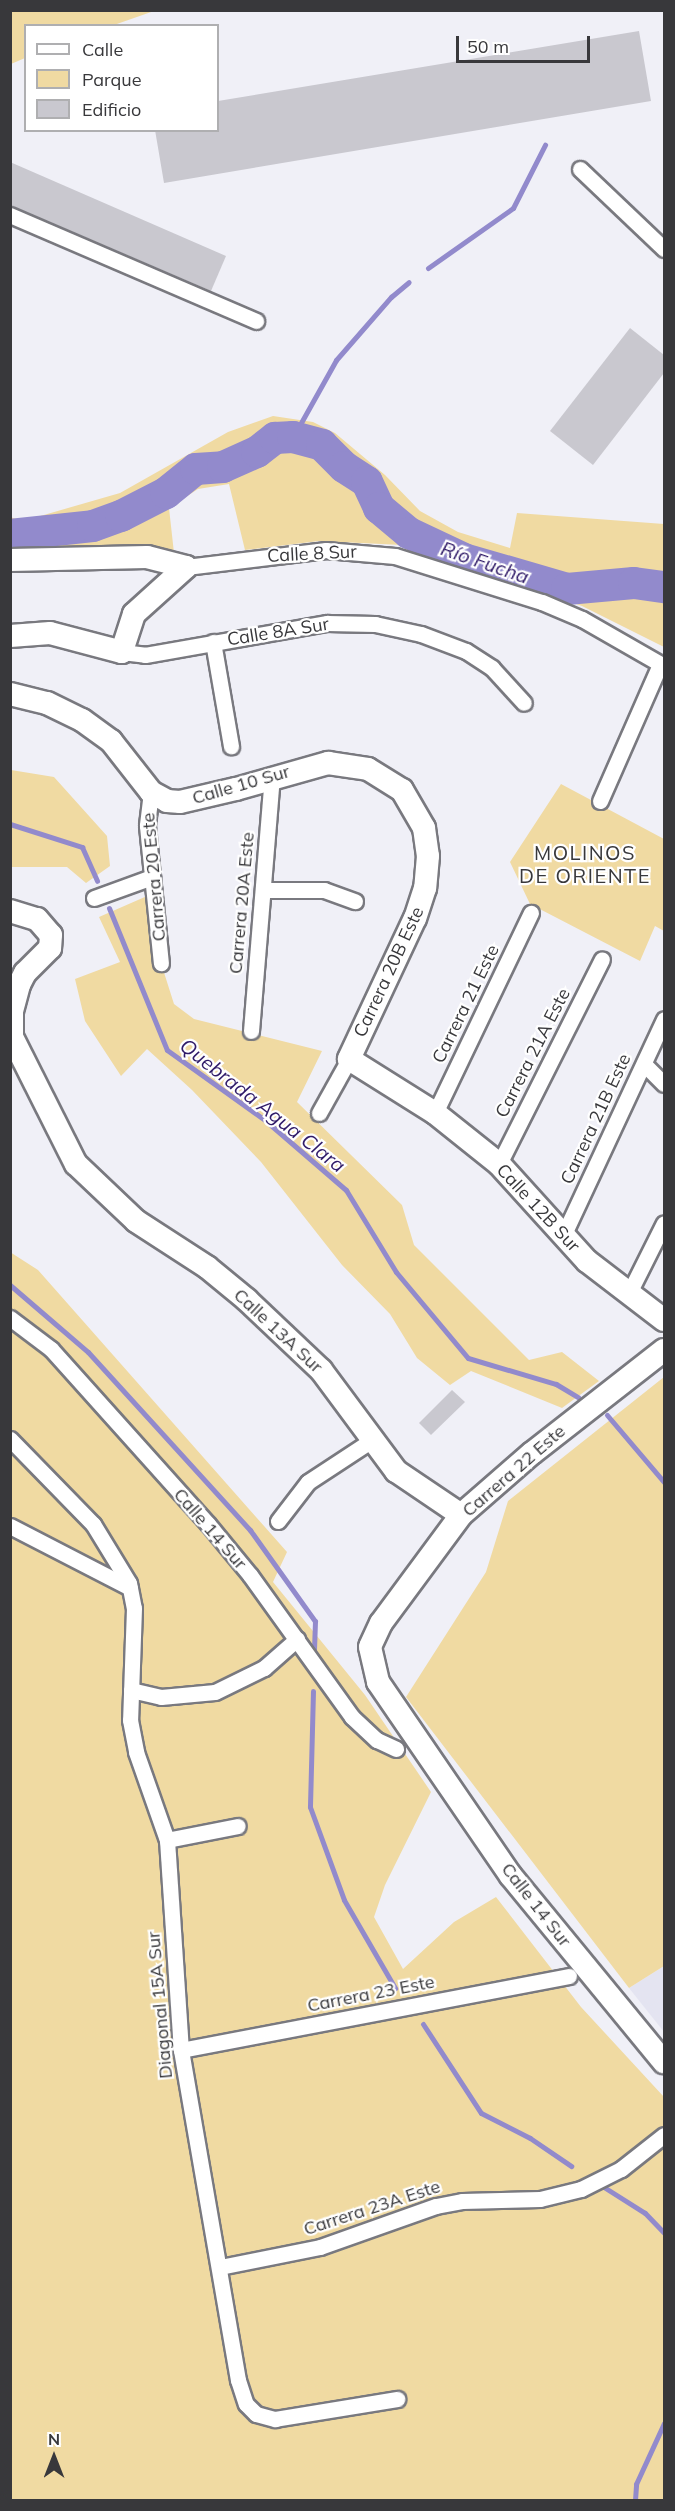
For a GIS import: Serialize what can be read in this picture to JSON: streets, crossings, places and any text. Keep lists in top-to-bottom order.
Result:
{
  "streets": {
    "street": [
      "Calle 8 Sur",
      "Calle 8A Sur",
      "Calle 10 Sur",
      "Carrera 20 Este",
      "Carrera 20A Este",
      "Carrera 20B Este",
      "Carrera 21 Este",
      "Carrera 21A Este",
      "Carrera 21B Este",
      "Calle 12B Sur",
      "Calle 13A Sur",
      "Carrera 22 Este",
      "Calle 14 Sur",
      "Carrera 23 Este",
      "Diagonal 15A Sur",
      "Carrera 23A Este"
    ]
  },
  "crossings": [
    ["Calle 10 Sur", "Carrera 20 Este"],
    ["Calle 10 Sur", "Carrera 20A Este"],
    ["Calle 10 Sur", "Carrera 20B Este"],
    ["Carrera 20B Este", "Calle 12B Sur"],
    ["Carrera 21 Este", "Calle 12B Sur"],
    ["Carrera 21A Este", "Calle 12B Sur"],
    ["Carrera 21B Este", "Calle 12B Sur"],
    ["Calle 13A Sur", "Carrera 22 Este"],
    ["Carrera 22 Este", "Calle 14 Sur"],
    ["Carrera 23 Este", "Diagonal 15A Sur"],
    ["Diagonal 15A Sur", "Carrera 23A Este"]
  ],
  "districts": ["MOLINOS DE ORIENTE"],
  "water": ["Río Fucha", "Quebrada Agua Clara"],
  "legend": ["Calle", "Parque", "Edificio"],
  "scale_bar": "50 m",
  "north": "top"
}
